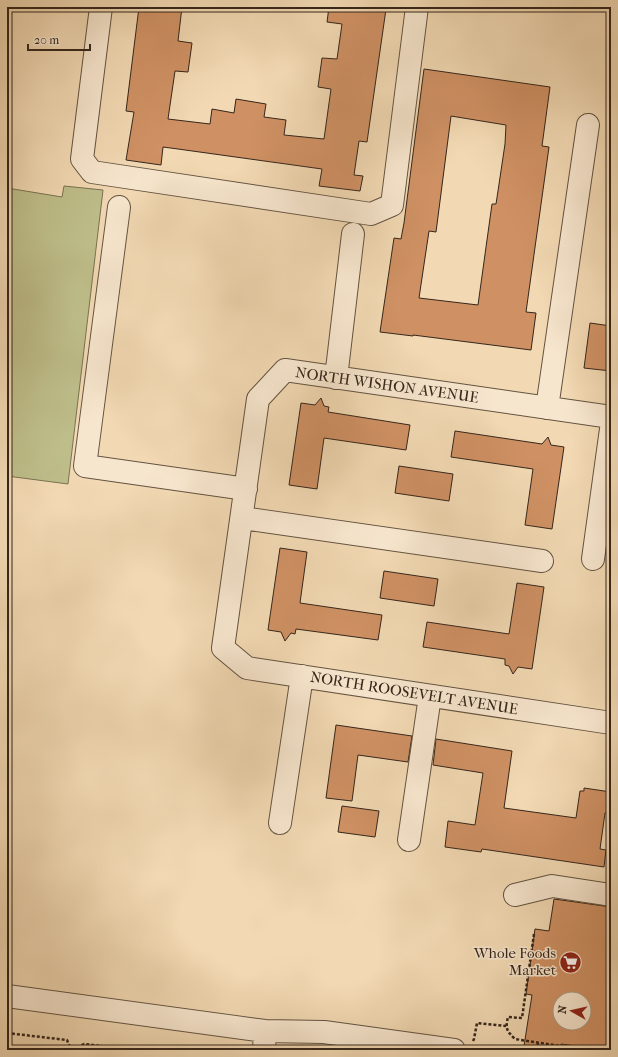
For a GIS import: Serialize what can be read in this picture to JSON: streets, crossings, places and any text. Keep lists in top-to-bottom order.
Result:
{
  "streets": {
    "street": ["NORTH WISHON AVENUE", "NORTH ROOSEVELT AVENUE"]
  },
  "crossings": [
    ["NORTH WISHON AVENUE", "NORTH ROOSEVELT AVENUE"]
  ],
  "places": {
    "supermarket": ["Whole Foods Market"]
  },
  "scale_bar": "20 m",
  "north": "left"
}
